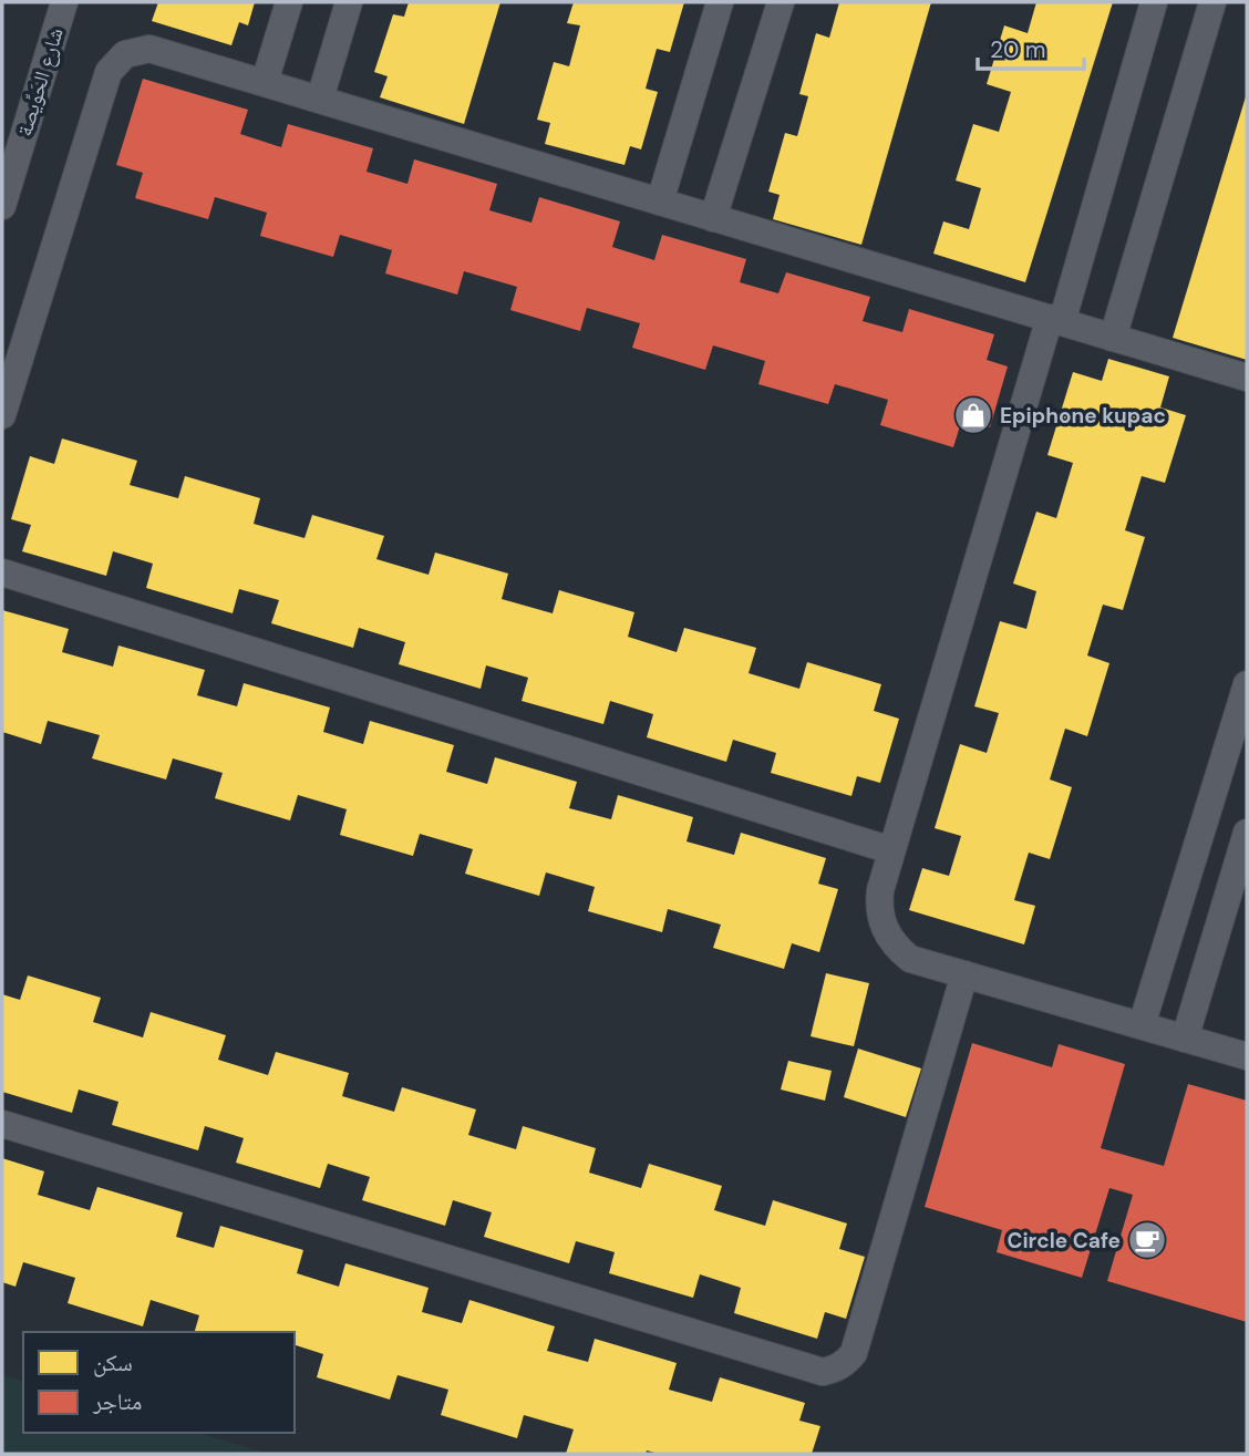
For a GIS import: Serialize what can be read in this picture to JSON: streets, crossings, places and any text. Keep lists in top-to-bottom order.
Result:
{
  "streets": {
    "street": ["شارع الحَوِّيصة"]
  },
  "places": {
    "shop": ["Epiphone kupac"],
    "cafe": ["Circle Cafe"]
  },
  "legend": ["سكن", "متاجر"],
  "scale_bar": "20 m"
}
